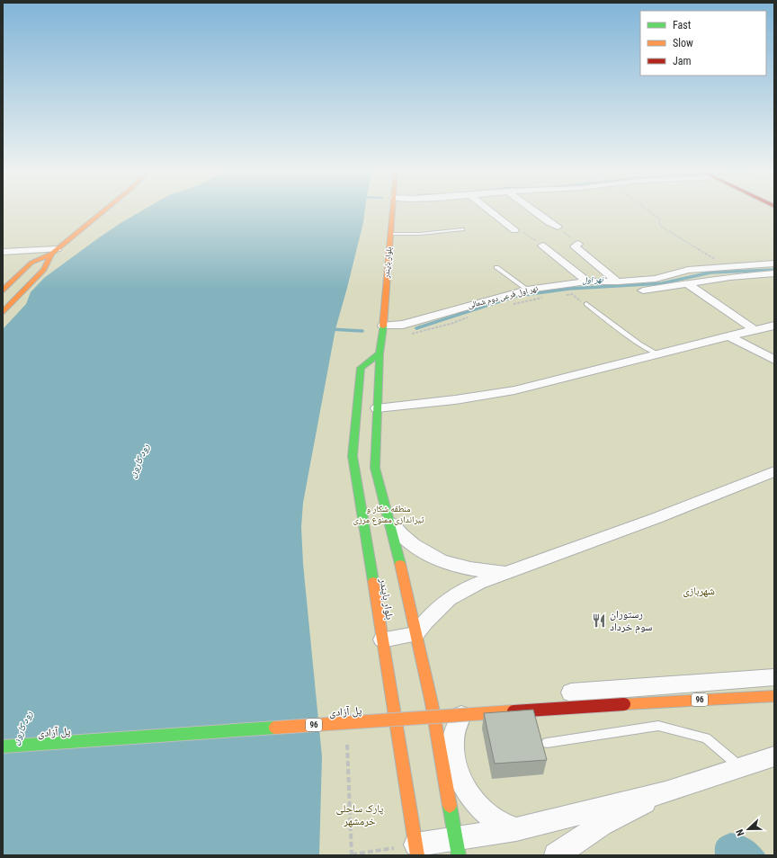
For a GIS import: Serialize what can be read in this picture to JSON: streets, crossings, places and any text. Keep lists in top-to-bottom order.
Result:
{
  "streets": {
    "street": [
      "بلوار بایندر",
      "نهر اول فرعی دوم شمالی",
      "96",
      "پل آزادی"
    ]
  },
  "crossings": [
    ["بلوار بایندر", "نهر اول فرعی دوم شمالی"]
  ],
  "water": ["نهر اول", "رود کارون"],
  "parks": ["منطقه شکار و تیراندازی ممنوع مرزی", "شهربازی", "پارک ساحلی خرمشهر"],
  "places": {
    "restaurant": ["رستوران سوم خرداد"]
  },
  "legend": ["Fast", "Slow", "Jam"],
  "north": "left"
}
